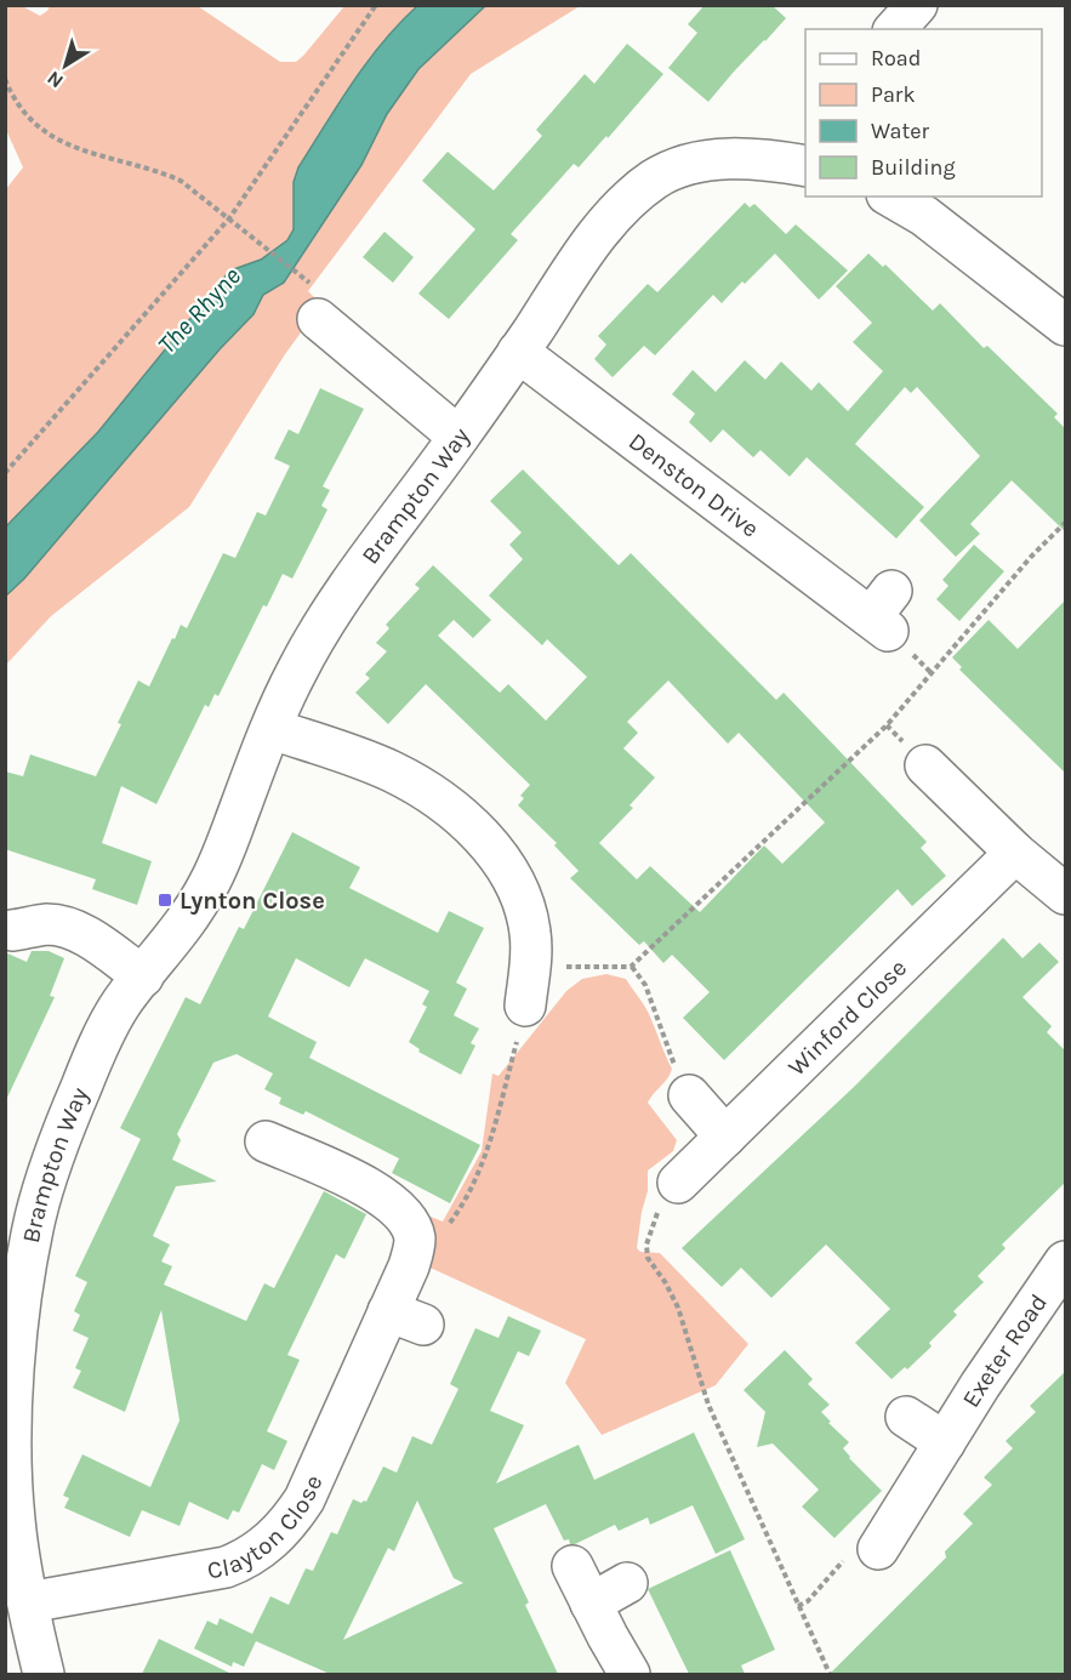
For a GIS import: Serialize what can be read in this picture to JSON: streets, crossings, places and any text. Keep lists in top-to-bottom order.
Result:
{
  "streets": {
    "street": [
      "Denston Drive",
      "Brampton Way",
      "Winford Close",
      "Exeter Road",
      "Clayton Close"
    ]
  },
  "crossings": [
    ["Denston Drive", "Brampton Way"],
    ["Brampton Way", "Clayton Close"]
  ],
  "water": ["The Rhyne"],
  "places": {
    "transit": ["Lynton Close"]
  },
  "legend": [
    "Road",
    "Park",
    "Water",
    "Building"
  ],
  "north": "bottom left"
}
